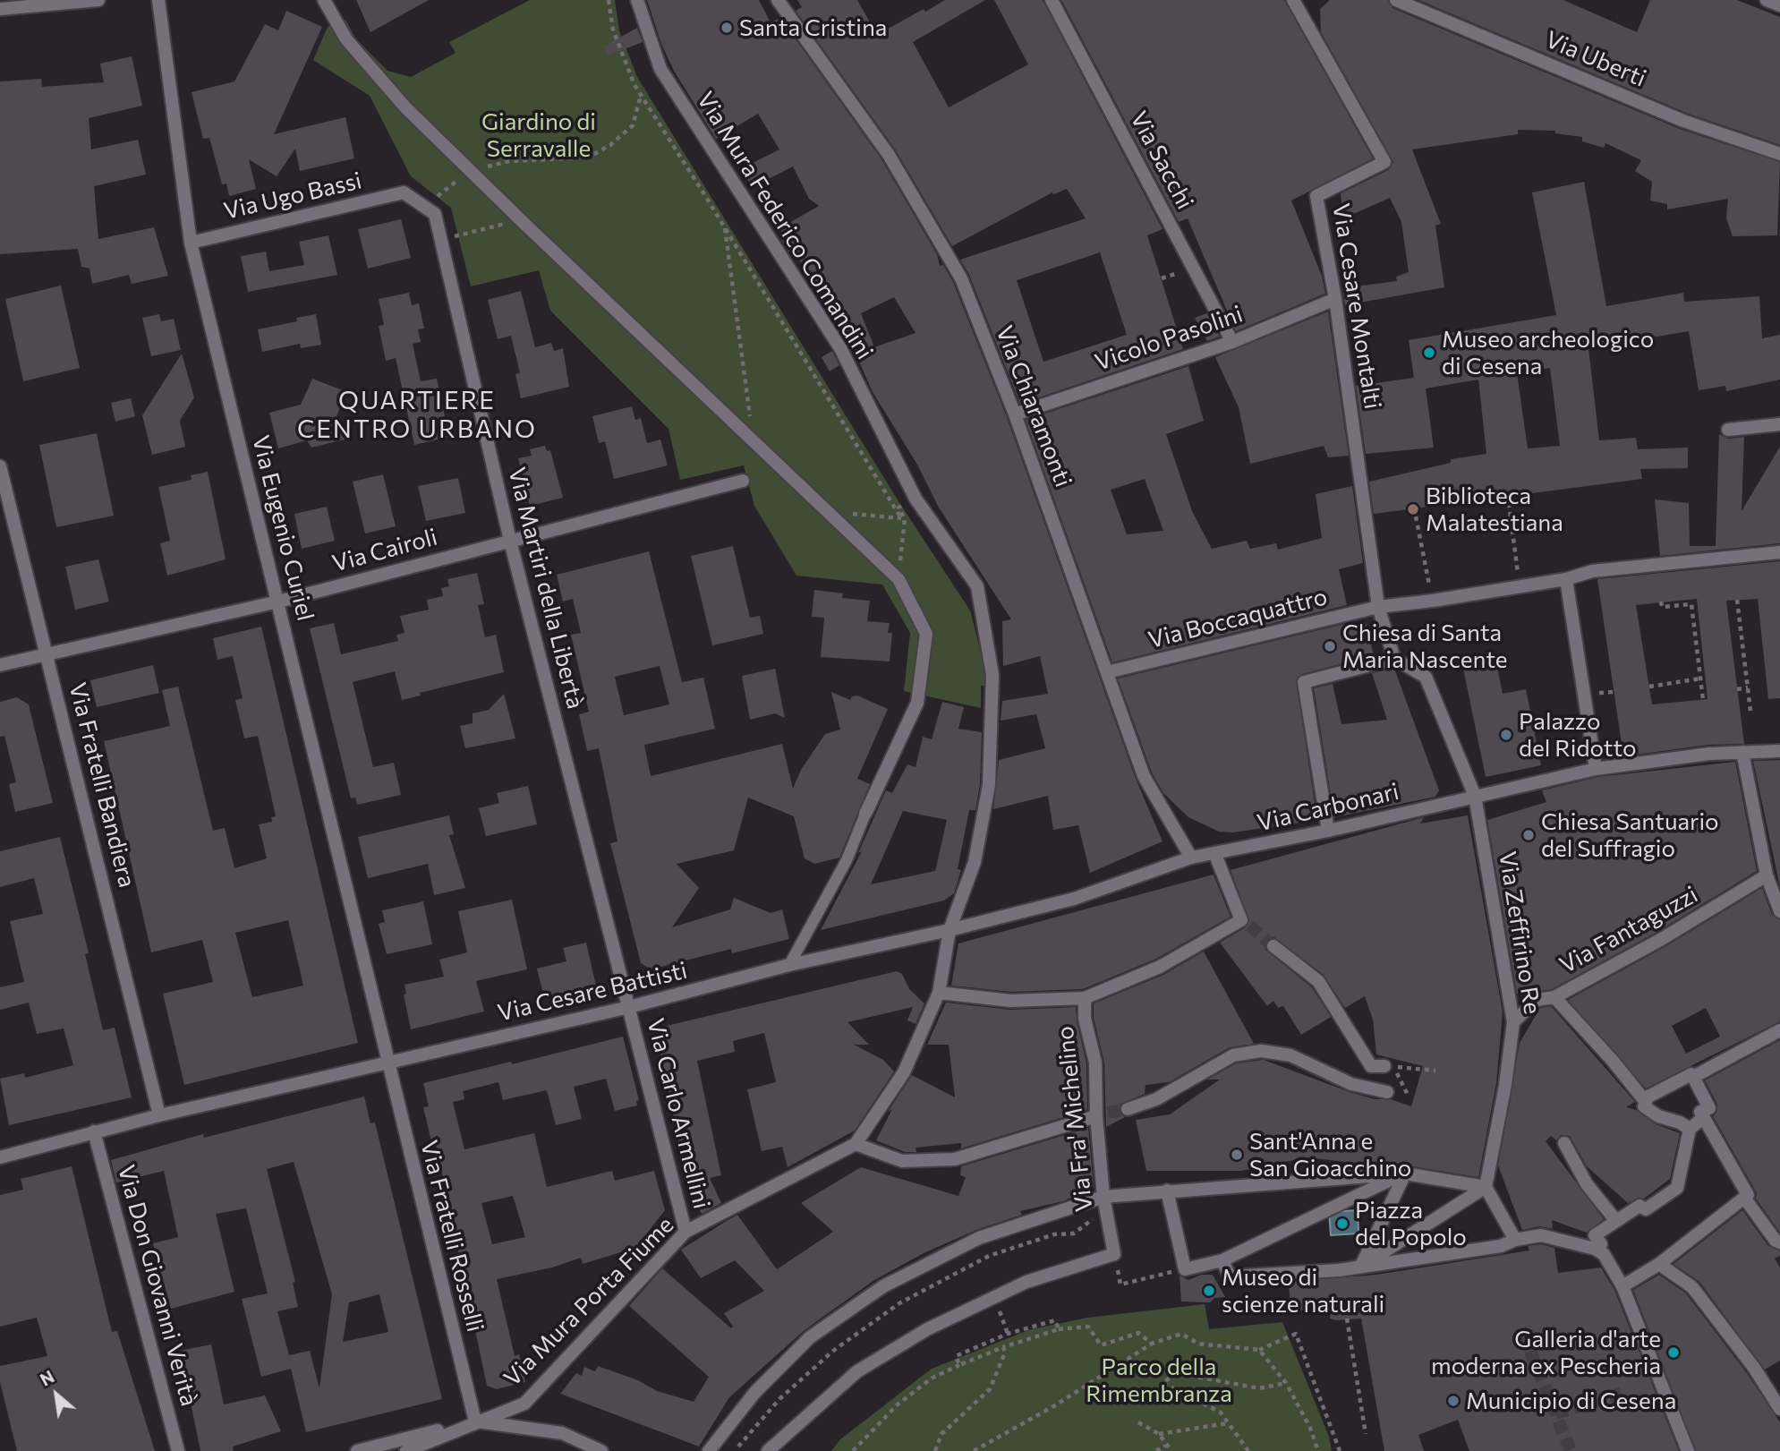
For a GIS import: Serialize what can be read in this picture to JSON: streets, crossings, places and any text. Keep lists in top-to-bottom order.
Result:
{
  "streets": {
    "street": [
      "Via Uberti",
      "Via Sacchi",
      "Via Ugo Bassi",
      "Via Mura Federico Comandini",
      "Via Cesare Montalti",
      "Vicolo Pasolini",
      "Via Chiaramonti",
      "Via Eugenio Curiel",
      "Via Cairoli",
      "Via Martiri della Libertà",
      "Via Boccaquattro",
      "Via Fratelli Bandiera",
      "Via Carbonari",
      "Via Fantaguzzi",
      "Via Zeffirino Re",
      "Via Cesare Battisti",
      "Via Carlo Armellini",
      "Via Fra' Michelino",
      "Via Fratelli Rosselli",
      "Via Don Giovanni Verità",
      "Via Mura Porta Fiume"
    ]
  },
  "crossings": [
    ["Via Sacchi", "Vicolo Pasolini"],
    ["Via Ugo Bassi", "Via Eugenio Curiel"],
    ["Via Ugo Bassi", "Via Martiri della Libertà"],
    ["Via Mura Federico Comandini", "Via Cesare Battisti"],
    ["Via Mura Federico Comandini", "Via Mura Porta Fiume"],
    ["Via Cesare Montalti", "Vicolo Pasolini"],
    ["Via Cesare Montalti", "Via Boccaquattro"],
    ["Via Cesare Montalti", "Via Zeffirino Re"],
    ["Vicolo Pasolini", "Via Chiaramonti"],
    ["Via Chiaramonti", "Via Boccaquattro"],
    ["Via Chiaramonti", "Via Carbonari"],
    ["Via Chiaramonti", "Via Cesare Battisti"],
    ["Via Eugenio Curiel", "Via Cairoli"],
    ["Via Eugenio Curiel", "Via Cesare Battisti"],
    ["Via Eugenio Curiel", "Via Fratelli Rosselli"],
    ["Via Cairoli", "Via Martiri della Libertà"],
    ["Via Cairoli", "Via Fratelli Bandiera"],
    ["Via Martiri della Libertà", "Via Cesare Battisti"],
    ["Via Martiri della Libertà", "Via Carlo Armellini"],
    ["Via Fratelli Bandiera", "Via Cesare Battisti"],
    ["Via Carbonari", "Via Zeffirino Re"],
    ["Via Carbonari", "Via Cesare Battisti"],
    ["Via Carbonari", "Via Fra' Michelino"],
    ["Via Fantaguzzi", "Via Zeffirino Re"],
    ["Via Cesare Battisti", "Via Carlo Armellini"],
    ["Via Cesare Battisti", "Via Fratelli Rosselli"],
    ["Via Cesare Battisti", "Via Don Giovanni Verità"],
    ["Via Cesare Battisti", "Via Mura Porta Fiume"],
    ["Via Carlo Armellini", "Via Mura Porta Fiume"],
    ["Via Fratelli Rosselli", "Via Mura Porta Fiume"]
  ],
  "districts": ["QUARTIERE CENTRO URBANO"],
  "parks": ["Giardino di Serravalle", "Parco della Rimembranza"],
  "places": [
    "Santa Cristina",
    "Museo archeologico di Cesena",
    "Biblioteca Malatestiana",
    "Chiesa di Santa Maria Nascente",
    "Palazzo del Ridotto",
    "Chiesa Santuario del Suffragio",
    "Sant'Anna e San Gioacchino",
    "Piazza del Popolo",
    "Museo di scienze naturali",
    "Galleria d'arte moderna ex Pescheria",
    "Municipio di Cesena"
  ],
  "north": "top left"
}
